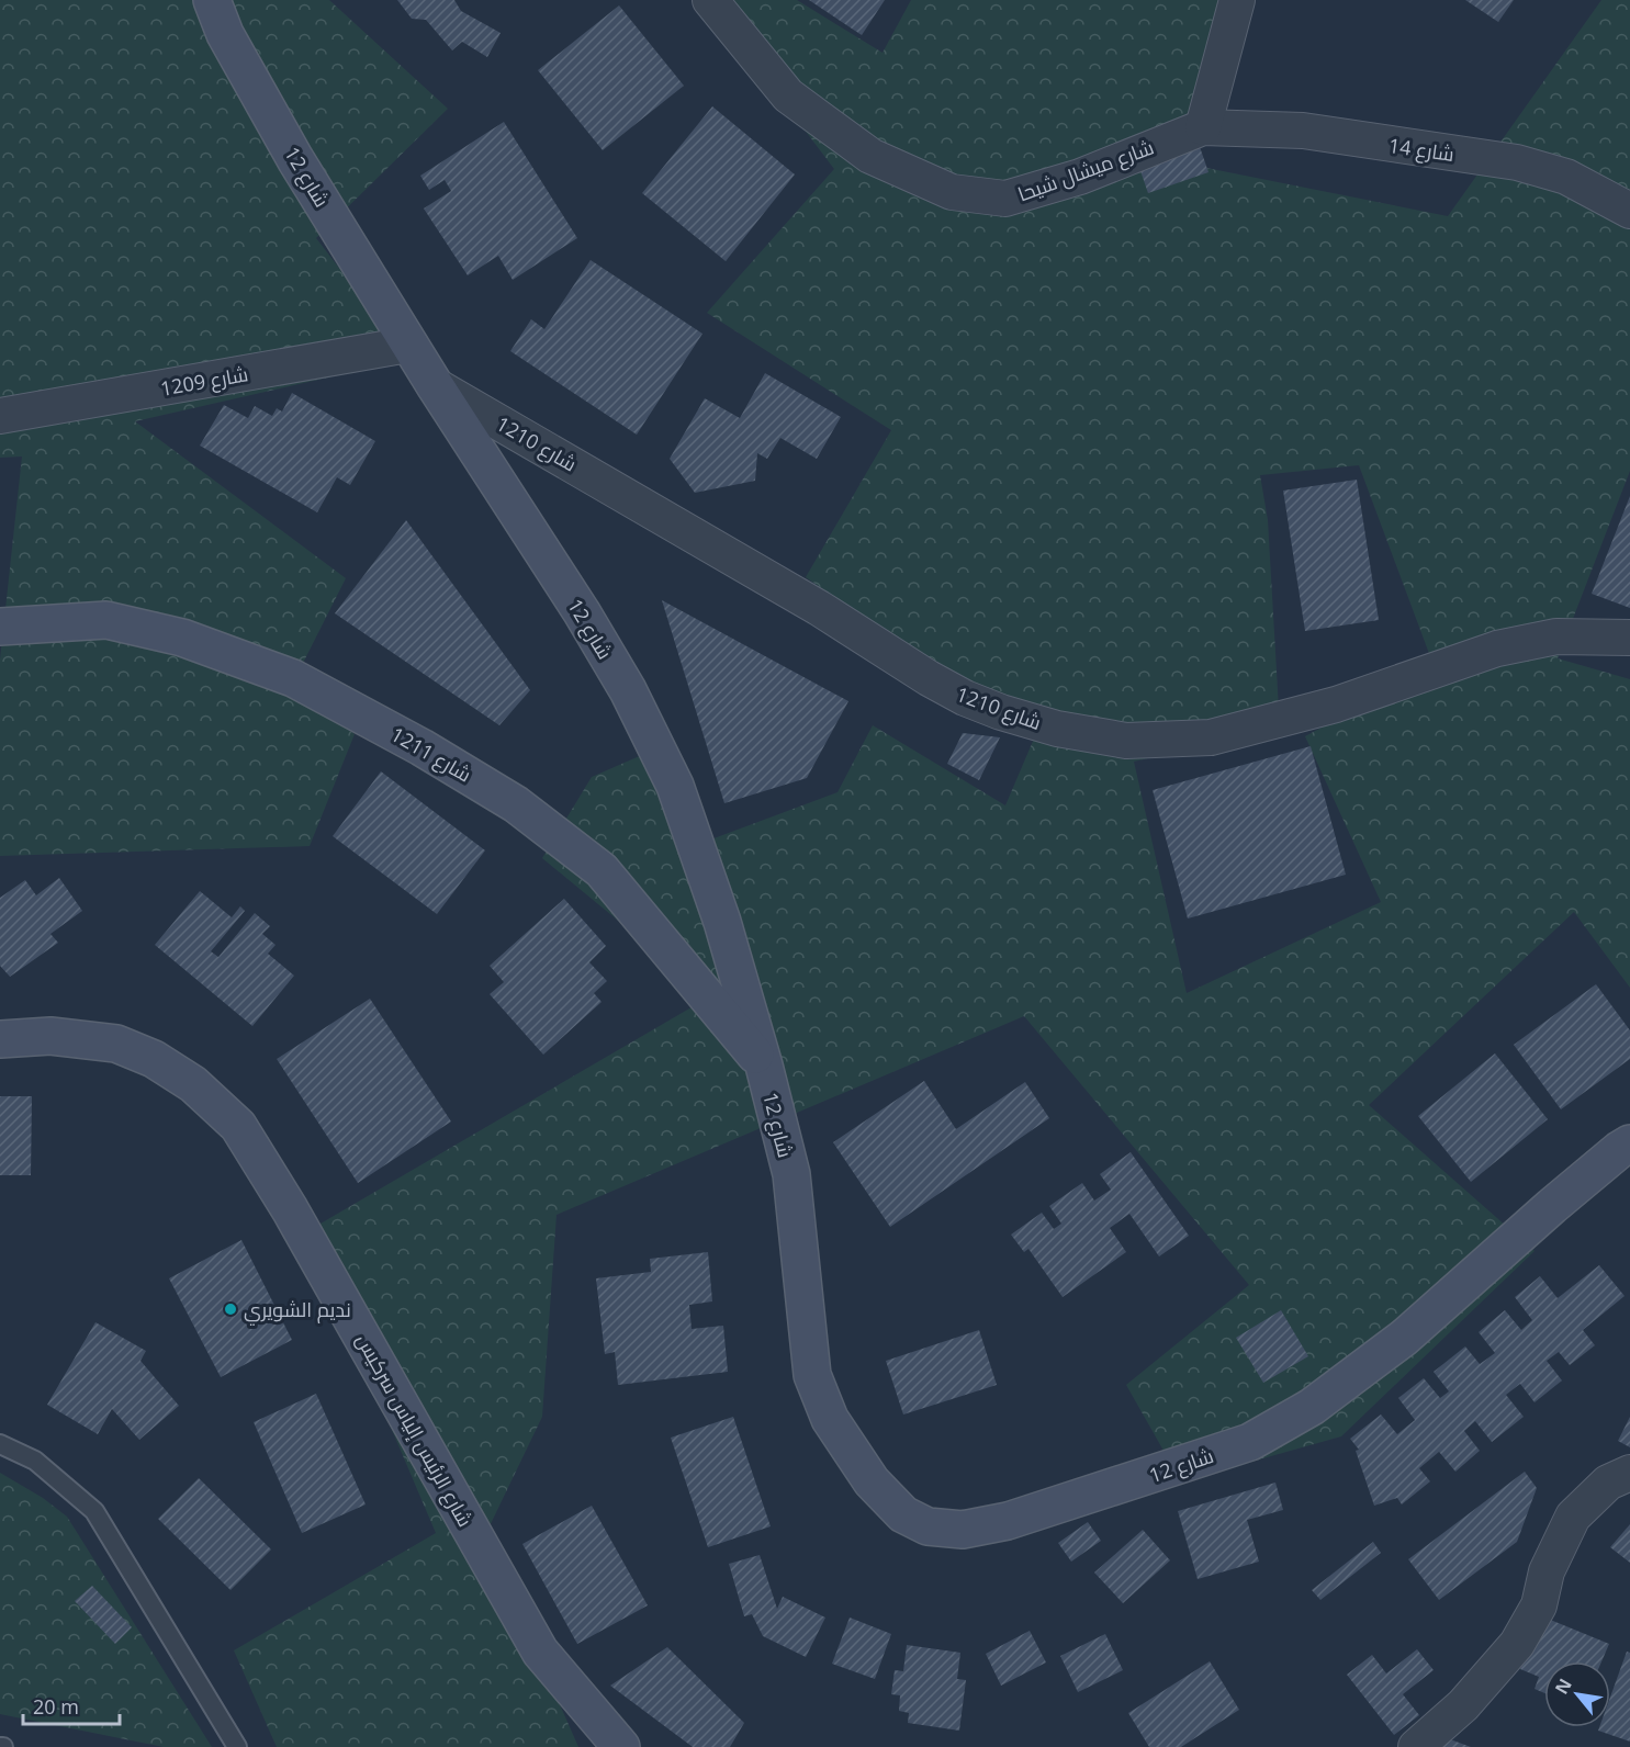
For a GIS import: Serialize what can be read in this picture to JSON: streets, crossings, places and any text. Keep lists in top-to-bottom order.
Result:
{
  "streets": {
    "main road": ["شارع 12", "شارع 1211", "شارع الرئيس إلياس سركيس"],
    "street": [
      "شارع 14",
      "شارع ميشال شيحا",
      "شارع 1209",
      "شارع 1210"
    ]
  },
  "crossings": [
    ["شارع 14", "شارع ميشال شيحا"],
    ["شارع 12", "شارع 1209"],
    ["شارع 12", "شارع 1210"],
    ["شارع 12", "شارع 1211"]
  ],
  "places": ["نديم الشويري"],
  "scale_bar": "20 m",
  "north": "top left"
}
